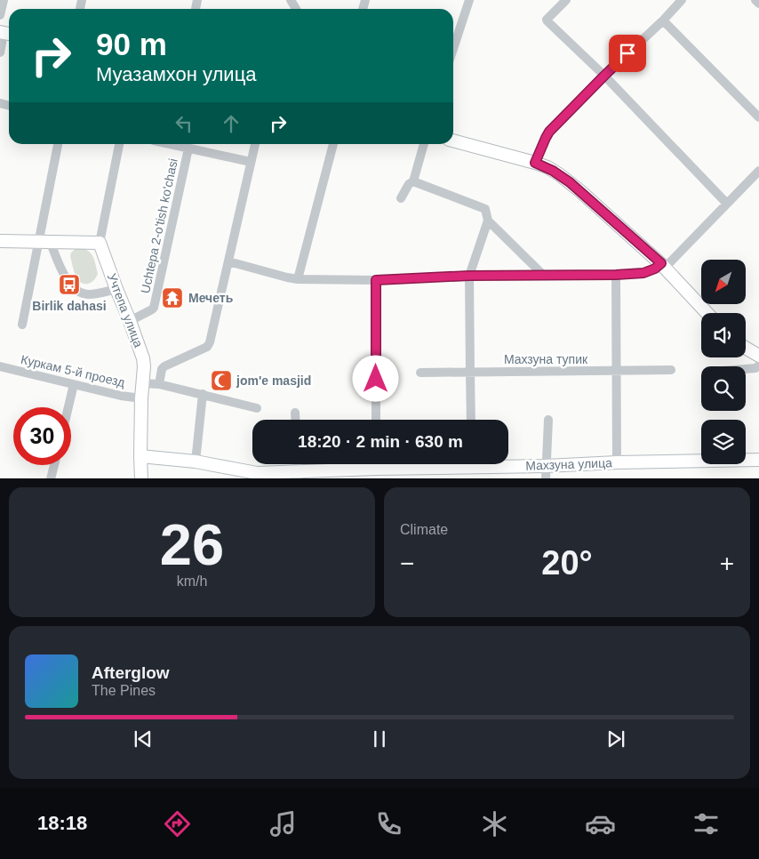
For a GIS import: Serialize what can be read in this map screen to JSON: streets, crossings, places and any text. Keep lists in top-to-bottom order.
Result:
{
  "streets": {
    "street": [
      "Uchtepa 2-o'tish ko'chasi",
      "Учтепа улица",
      "Махзуна тупик",
      "Куркам 5-й проезд",
      "Махзуна улица"
    ]
  },
  "crossings": [
    ["Uchtepa 2-o'tish ko'chasi", "Учтепа улица"],
    ["Учтепа улица", "Куркам 5-й проезд"],
    ["Учтепа улица", "Махзуна улица"]
  ],
  "places": {
    "bus stop": ["Birlik dahasi"],
    "temple": ["Мечеть"],
    "mosque": ["jom'e masjid"]
  },
  "north": "bottom left",
  "page": {
    "turn": ["90 m", "Муазамхон улица"],
    "limit": "30",
    "trip": "18:20 · 2 min · 630 m",
    "tile": [
      ["26", "km/h"],
      "Climate"
    ],
    "heat": ["−", "20°", "+"],
    "song": ["Afterglow", "The Pines"],
    "tabs": "18:18"
  }
}
